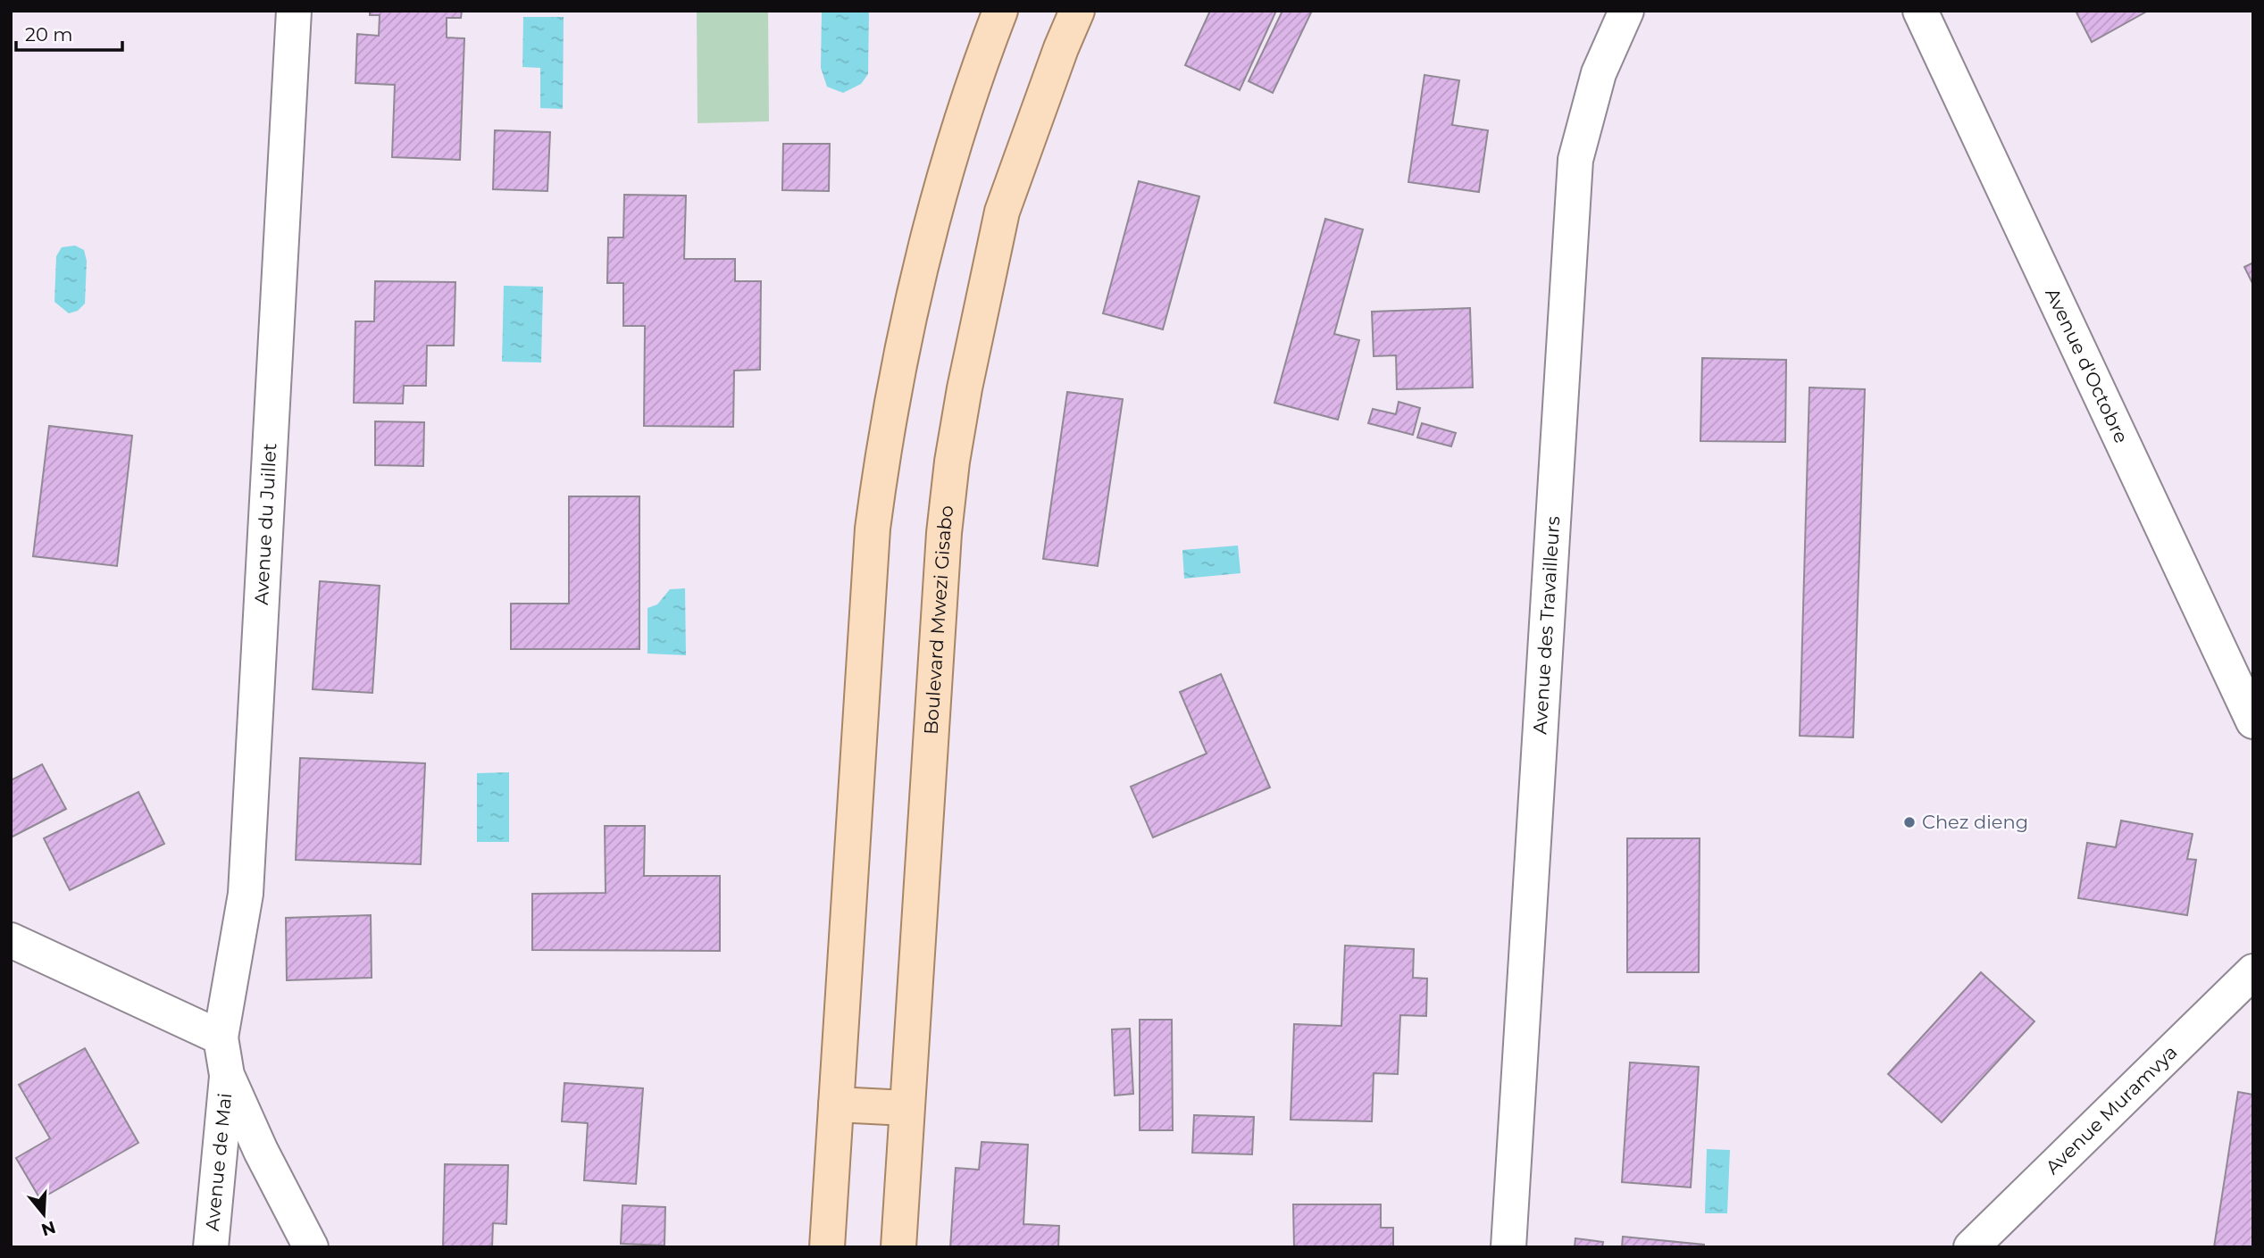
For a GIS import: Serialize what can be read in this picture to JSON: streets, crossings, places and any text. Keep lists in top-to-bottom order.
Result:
{
  "streets": {
    "main road": ["Boulevard Mwezi Gisabo"],
    "street": [
      "Avenue d'Octobre",
      "Avenue du Juillet",
      "Avenue des Travailleurs",
      "Avenue Muramvya",
      "Avenue de Mai"
    ]
  },
  "crossings": [
    ["Avenue du Juillet", "Avenue de Mai"]
  ],
  "places": ["Chez dieng"],
  "scale_bar": "20 m",
  "north": "bottom"
}
